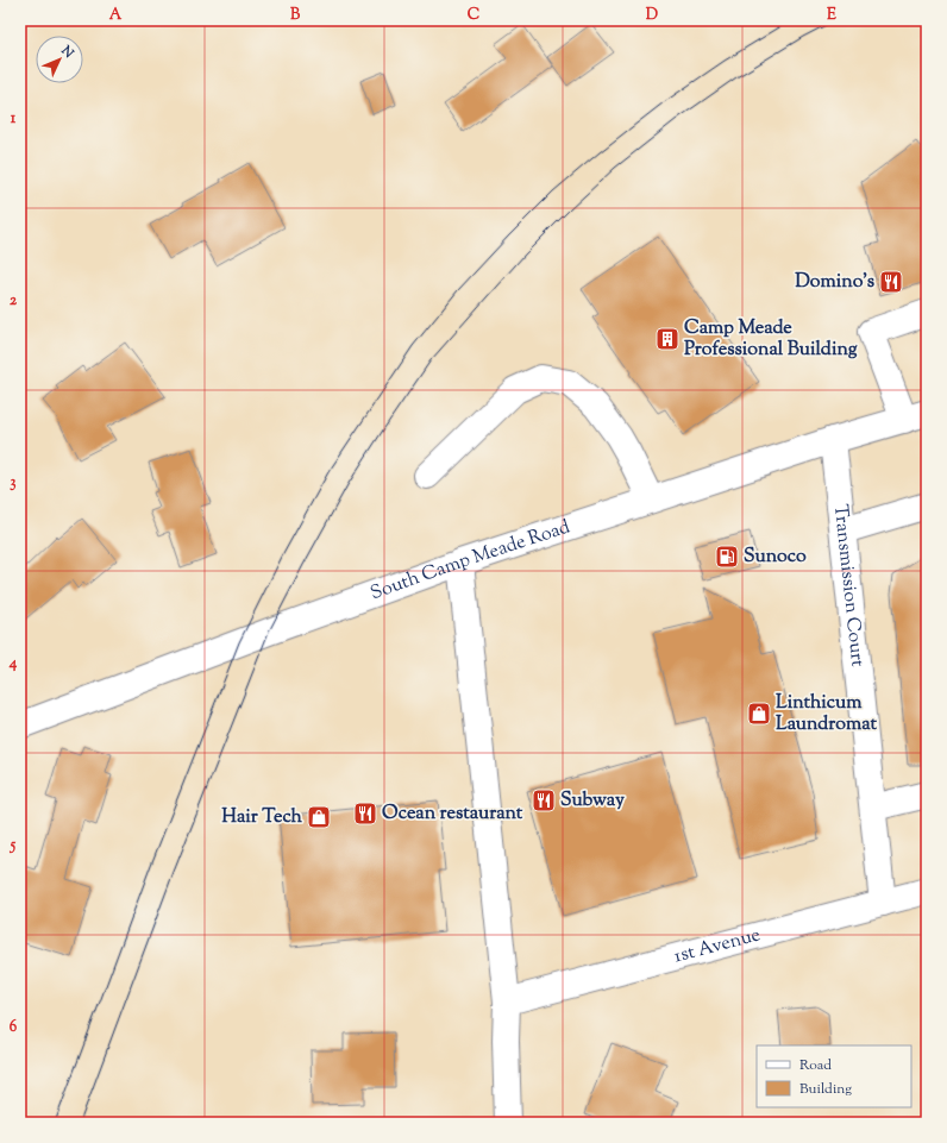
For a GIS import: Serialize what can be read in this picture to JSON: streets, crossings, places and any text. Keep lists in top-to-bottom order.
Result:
{
  "streets": {
    "main road": ["South Camp Meade Road", "Transmission Court", "1st Avenue"]
  },
  "crossings": [
    ["South Camp Meade Road", "Transmission Court"],
    ["Transmission Court", "1st Avenue"]
  ],
  "places": {
    "restaurant": ["Domino's", "Subway", "Ocean restaurant"],
    "building": ["Camp Meade Professional Building"],
    "fuel station": ["Sunoco"],
    "shop": ["Linthicum Laundromat", "Hair Tech"]
  },
  "legend": ["Road", "Building"],
  "north": "top right",
  "grid": {
    "columns": [
      "A",
      "B",
      "C",
      "D",
      "E"
    ],
    "rows": [
      "1",
      "2",
      "3",
      "4",
      "5",
      "6"
    ]
  }
}
